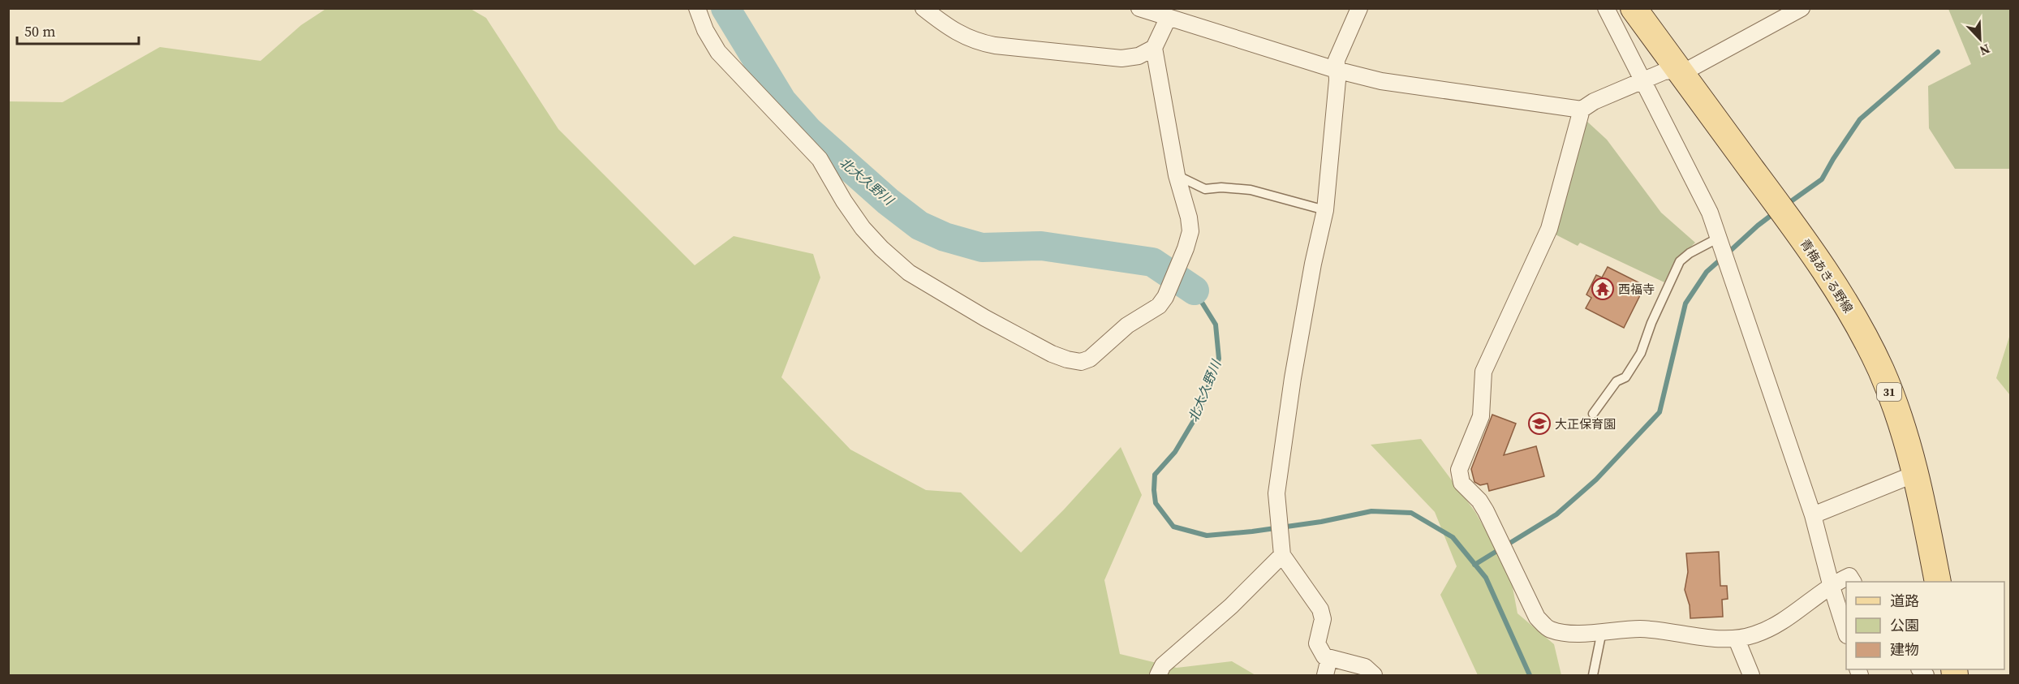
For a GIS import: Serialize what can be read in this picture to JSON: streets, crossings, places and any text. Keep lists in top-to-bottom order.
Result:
{
  "streets": {
    "main road": ["青梅あきる野線", "31"]
  },
  "water": ["北大久野川"],
  "places": {
    "temple": ["西福寺"],
    "school or university": ["大正保育園"]
  },
  "legend": ["道路", "公園", "建物"],
  "scale_bar": "50 m",
  "north": "bottom right"
}
